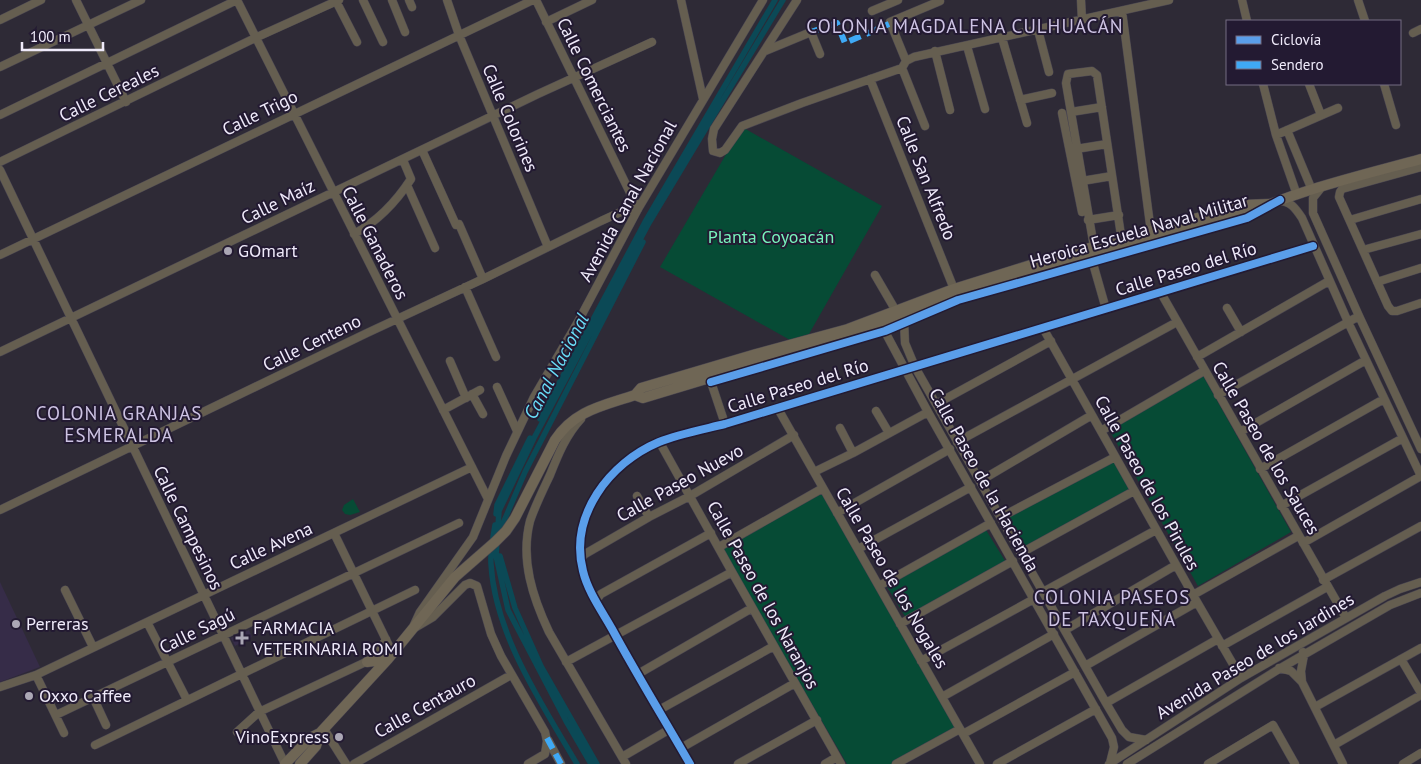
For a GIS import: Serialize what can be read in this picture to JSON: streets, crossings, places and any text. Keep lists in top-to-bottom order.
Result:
{
  "streets": {
    "main road": ["Heroica Escuela Naval Militar"],
    "street": [
      "Calle Comerciantes",
      "Calle Cereales",
      "Calle Trigo",
      "Calle Colorines",
      "Calle San Alfredo",
      "Avenida Canal Nacional",
      "Calle Maíz",
      "Calle Ganaderos",
      "Calle Paseo del Río",
      "Calle Centeno",
      "Calle Paseo de los Sauces",
      "Calle Paseo de la Hacienda",
      "Calle Paseo Nuevo",
      "Calle Paseo de los Pirules",
      "Calle Campesinos",
      "Calle Avena",
      "Calle Paseo de los Nogales",
      "Calle Paseo de los Naranjos",
      "Calle Sagú",
      "Avenida Paseo de los Jardines",
      "Calle Centauro"
    ]
  },
  "crossings": [
    ["Calle Comerciantes", "Calle Trigo"],
    ["Calle Comerciantes", "Avenida Canal Nacional"],
    ["Calle Comerciantes", "Calle Maíz"],
    ["Calle Comerciantes", "Calle Centeno"],
    ["Calle Cereales", "Calle Ganaderos"],
    ["Calle Trigo", "Calle Colorines"],
    ["Calle Trigo", "Calle Ganaderos"],
    ["Calle Trigo", "Calle Campesinos"],
    ["Calle Colorines", "Calle Maíz"],
    ["Calle Colorines", "Calle Centeno"],
    ["Calle San Alfredo", "Heroica Escuela Naval Militar"],
    ["Avenida Canal Nacional", "Heroica Escuela Naval Militar"],
    ["Avenida Canal Nacional", "Calle Ganaderos"],
    ["Avenida Canal Nacional", "Calle Centeno"],
    ["Calle Maíz", "Calle Ganaderos"],
    ["Calle Maíz", "Calle Campesinos"],
    ["Heroica Escuela Naval Militar", "Calle Paseo de la Hacienda"],
    ["Calle Ganaderos", "Calle Centeno"],
    ["Calle Ganaderos", "Calle Avena"],
    ["Calle Paseo del Río", "Calle Paseo de los Sauces"],
    ["Calle Paseo del Río", "Calle Paseo de la Hacienda"],
    ["Calle Paseo del Río", "Calle Paseo Nuevo"],
    ["Calle Paseo del Río", "Calle Paseo de los Pirules"],
    ["Calle Paseo del Río", "Calle Paseo de los Nogales"],
    ["Calle Paseo del Río", "Calle Paseo de los Naranjos"],
    ["Calle Centeno", "Calle Campesinos"],
    ["Calle Paseo de los Sauces", "Avenida Paseo de los Jardines"],
    ["Calle Paseo Nuevo", "Calle Paseo de los Nogales"],
    ["Calle Paseo Nuevo", "Calle Paseo de los Naranjos"],
    ["Calle Paseo de los Pirules", "Avenida Paseo de los Jardines"],
    ["Calle Campesinos", "Calle Avena"],
    ["Calle Campesinos", "Calle Sagú"]
  ],
  "districts": ["COLONIA MAGDALENA CULHUACÁN", "COLONIA GRANJAS ESMERALDA", "COLONIA PASEOS DE TAXQUEÑA"],
  "water": ["Canal Nacional"],
  "parks": ["Planta Coyoacán"],
  "places": {
    "other": [
      "GOmart",
      "Perreras",
      "Oxxo Caffee",
      "VinoExpress"
    ],
    "health": ["FARMACIA VETERINARIA ROMI"]
  },
  "legend": ["Ciclovía", "Sendero"],
  "scale_bar": "100 m"
}
